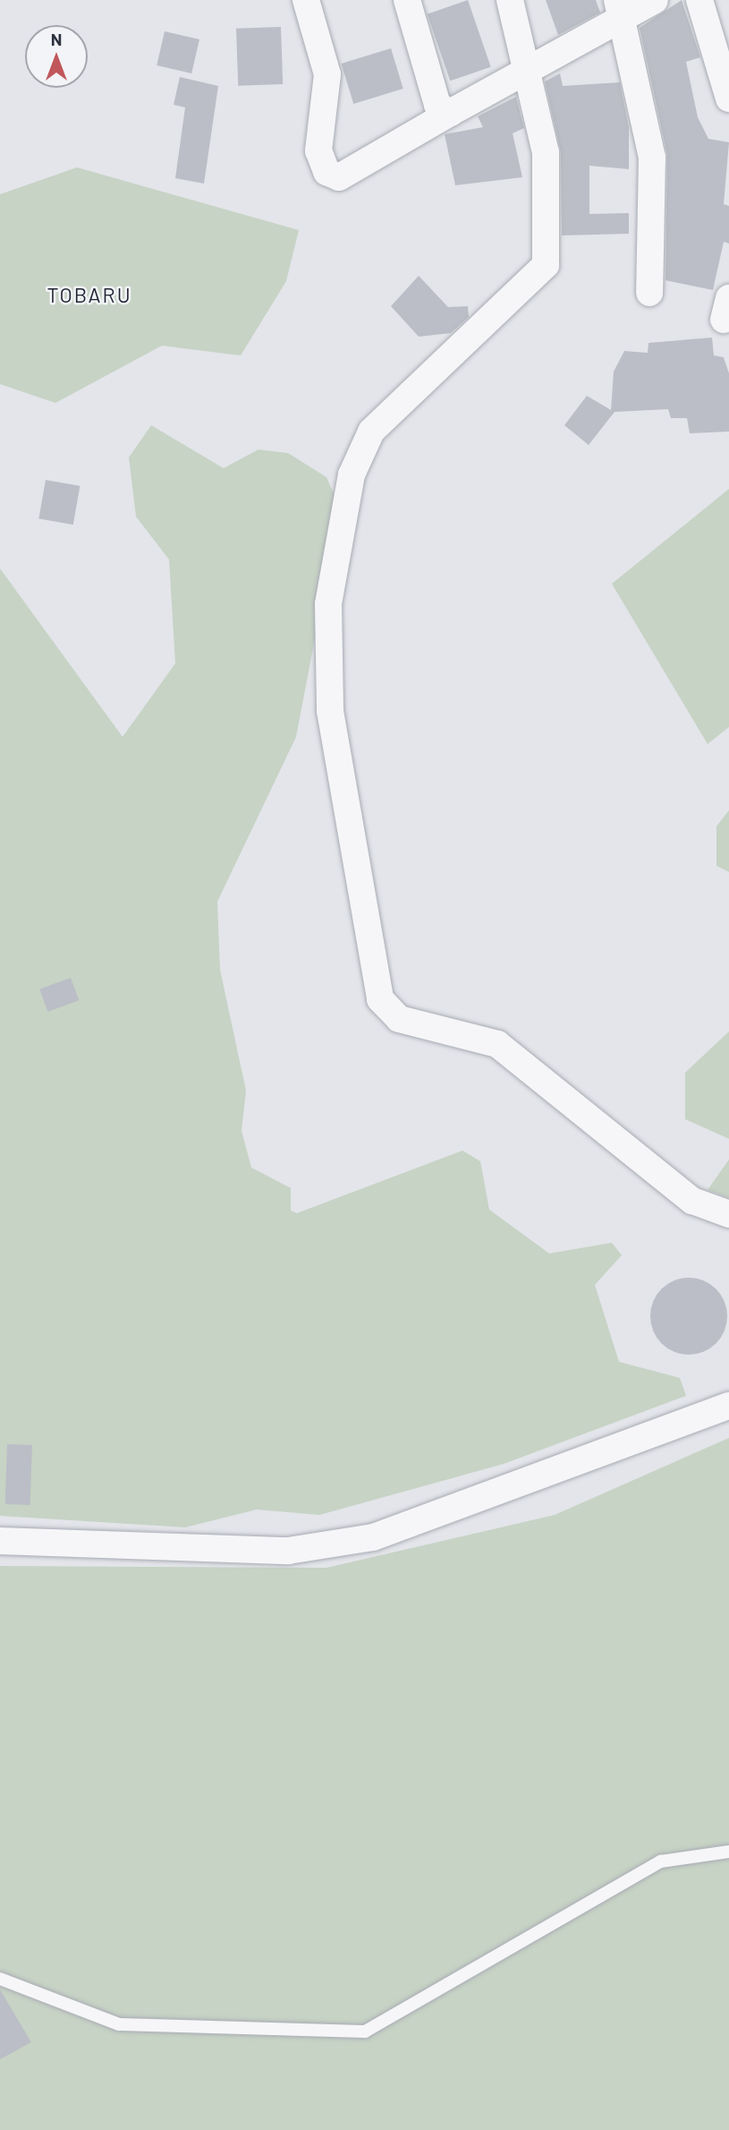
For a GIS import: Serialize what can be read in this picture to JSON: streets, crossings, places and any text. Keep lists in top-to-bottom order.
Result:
{
  "districts": ["TOBARU"],
  "north": "top"
}
